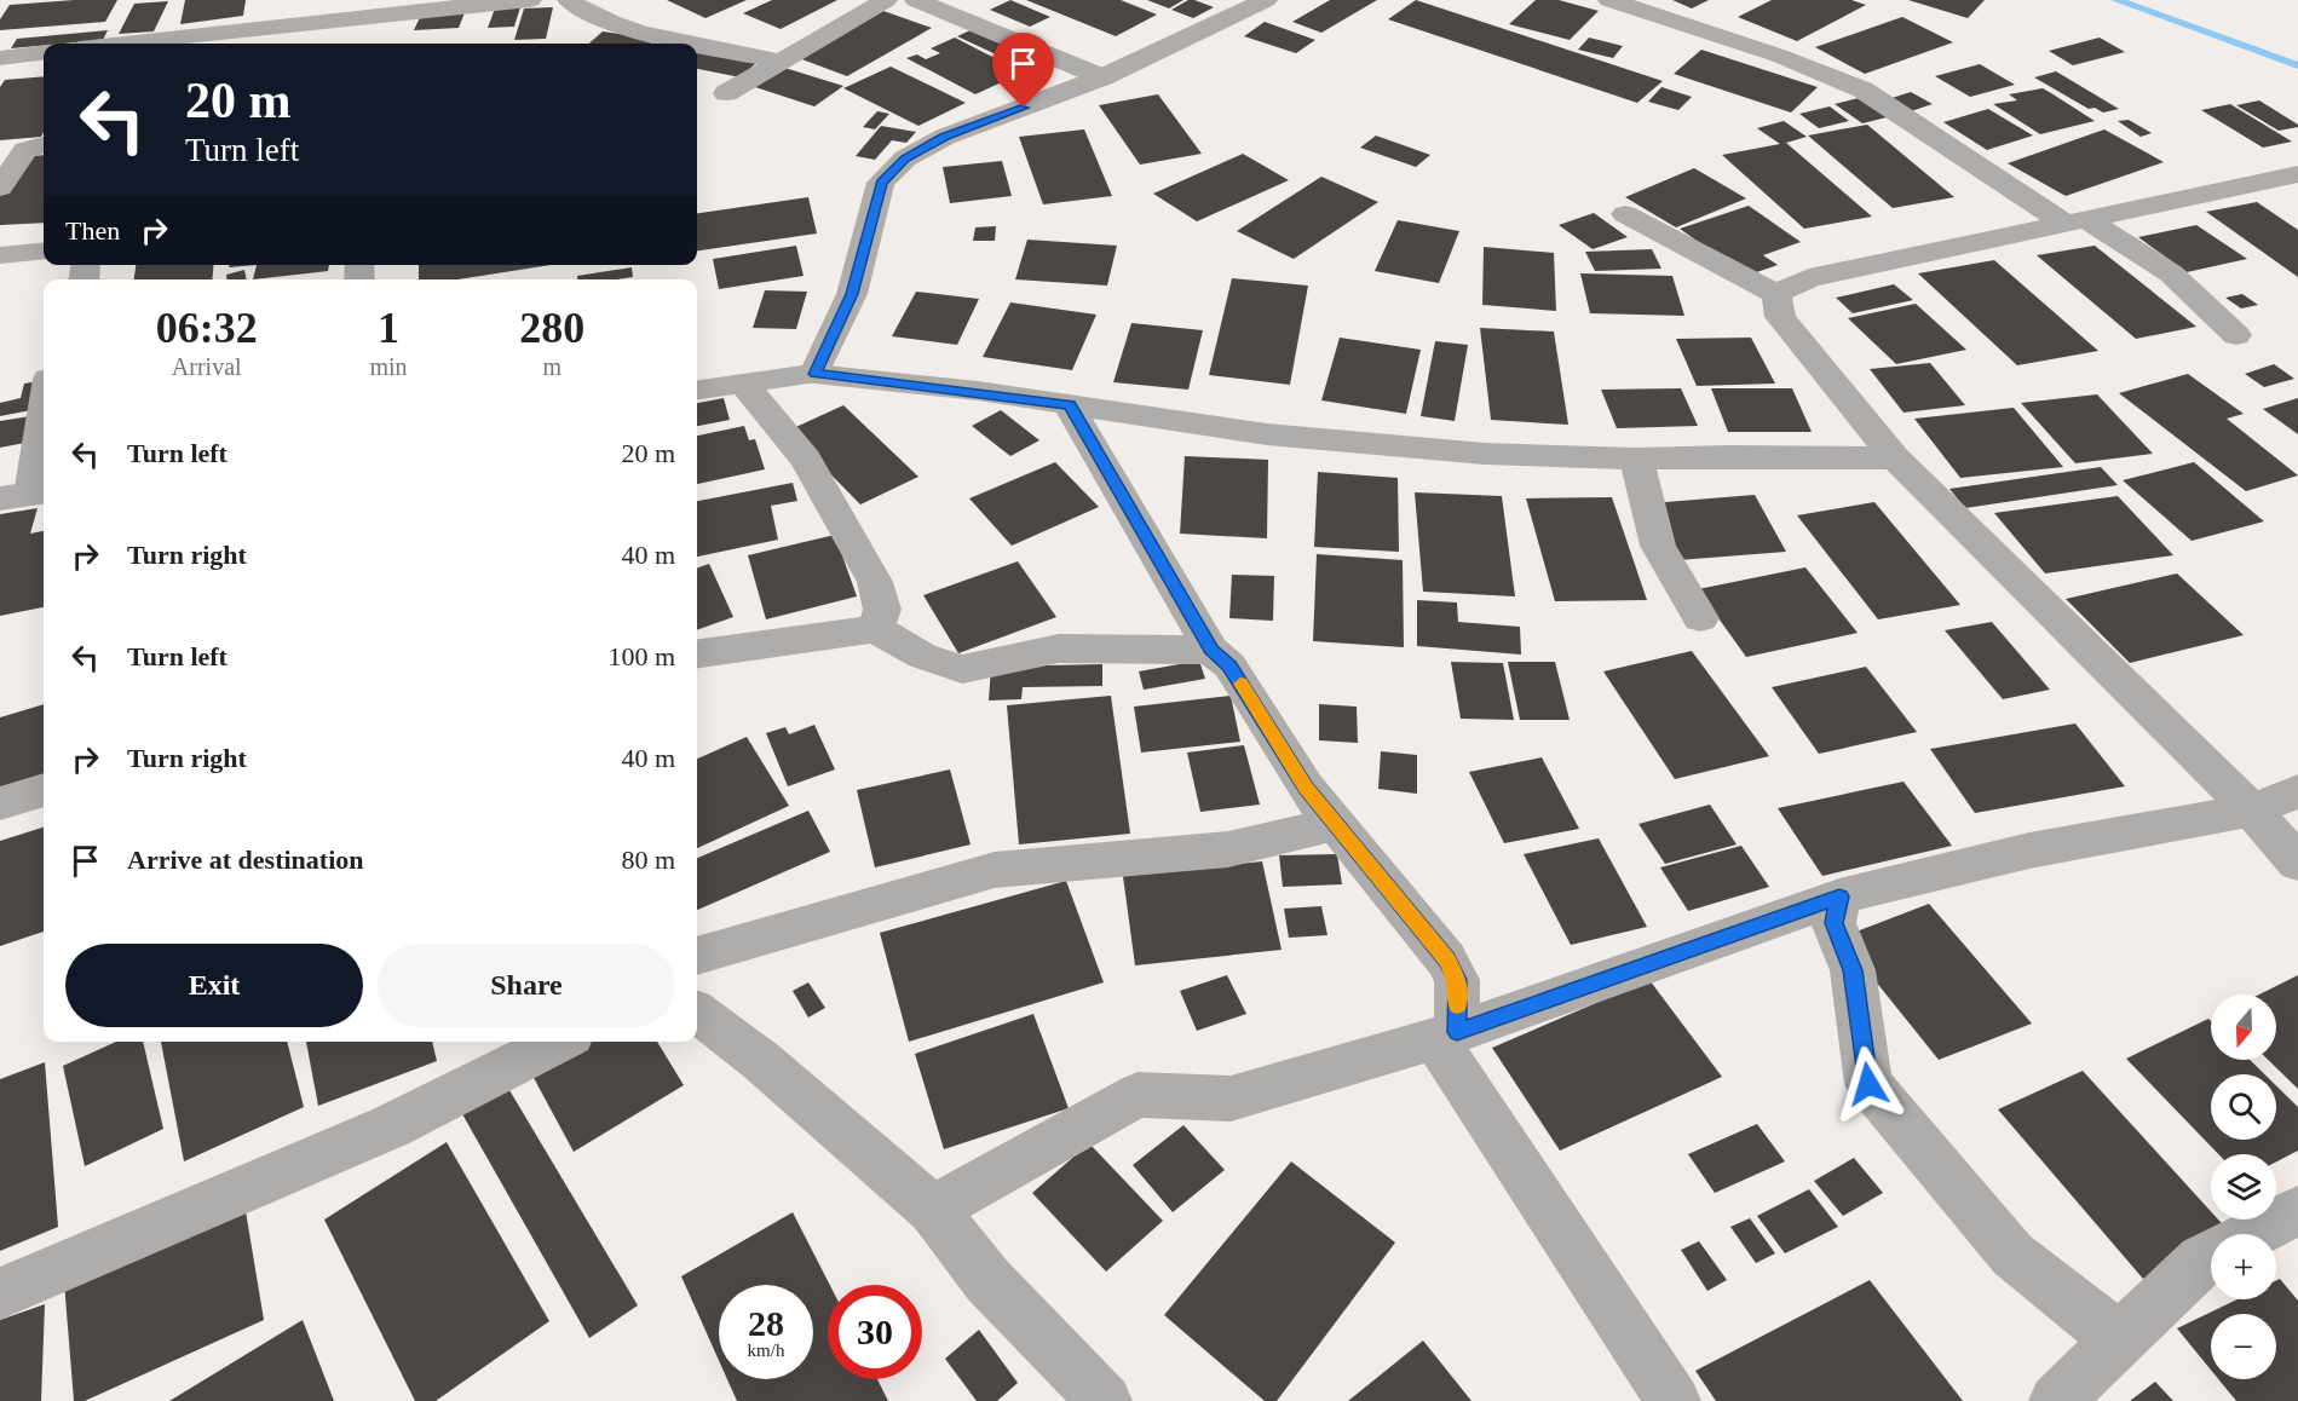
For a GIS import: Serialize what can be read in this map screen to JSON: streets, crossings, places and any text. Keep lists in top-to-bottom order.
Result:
{
  "north": "bottom",
  "page": {
    "turn": ["20 m", "Turn left"],
    "then": "Then",
    "eta": [
      "06:32",
      "Arrival",
      "1",
      "min",
      "280",
      "m"
    ],
    "list": [
      {
        "name": "Turn left",
        "value": "20 m"
      },
      {
        "name": "Turn right",
        "value": "40 m"
      },
      {
        "name": "Turn left",
        "value": "100 m"
      },
      {
        "name": "Turn right",
        "value": "40 m"
      },
      {
        "name": "Arrive at destination",
        "value": "80 m"
      }
    ],
    "buttons": ["Exit", "Share"],
    "map_buttons": ["+", "−"],
    "speed": "28 km/h",
    "limit": "30"
  }
}
